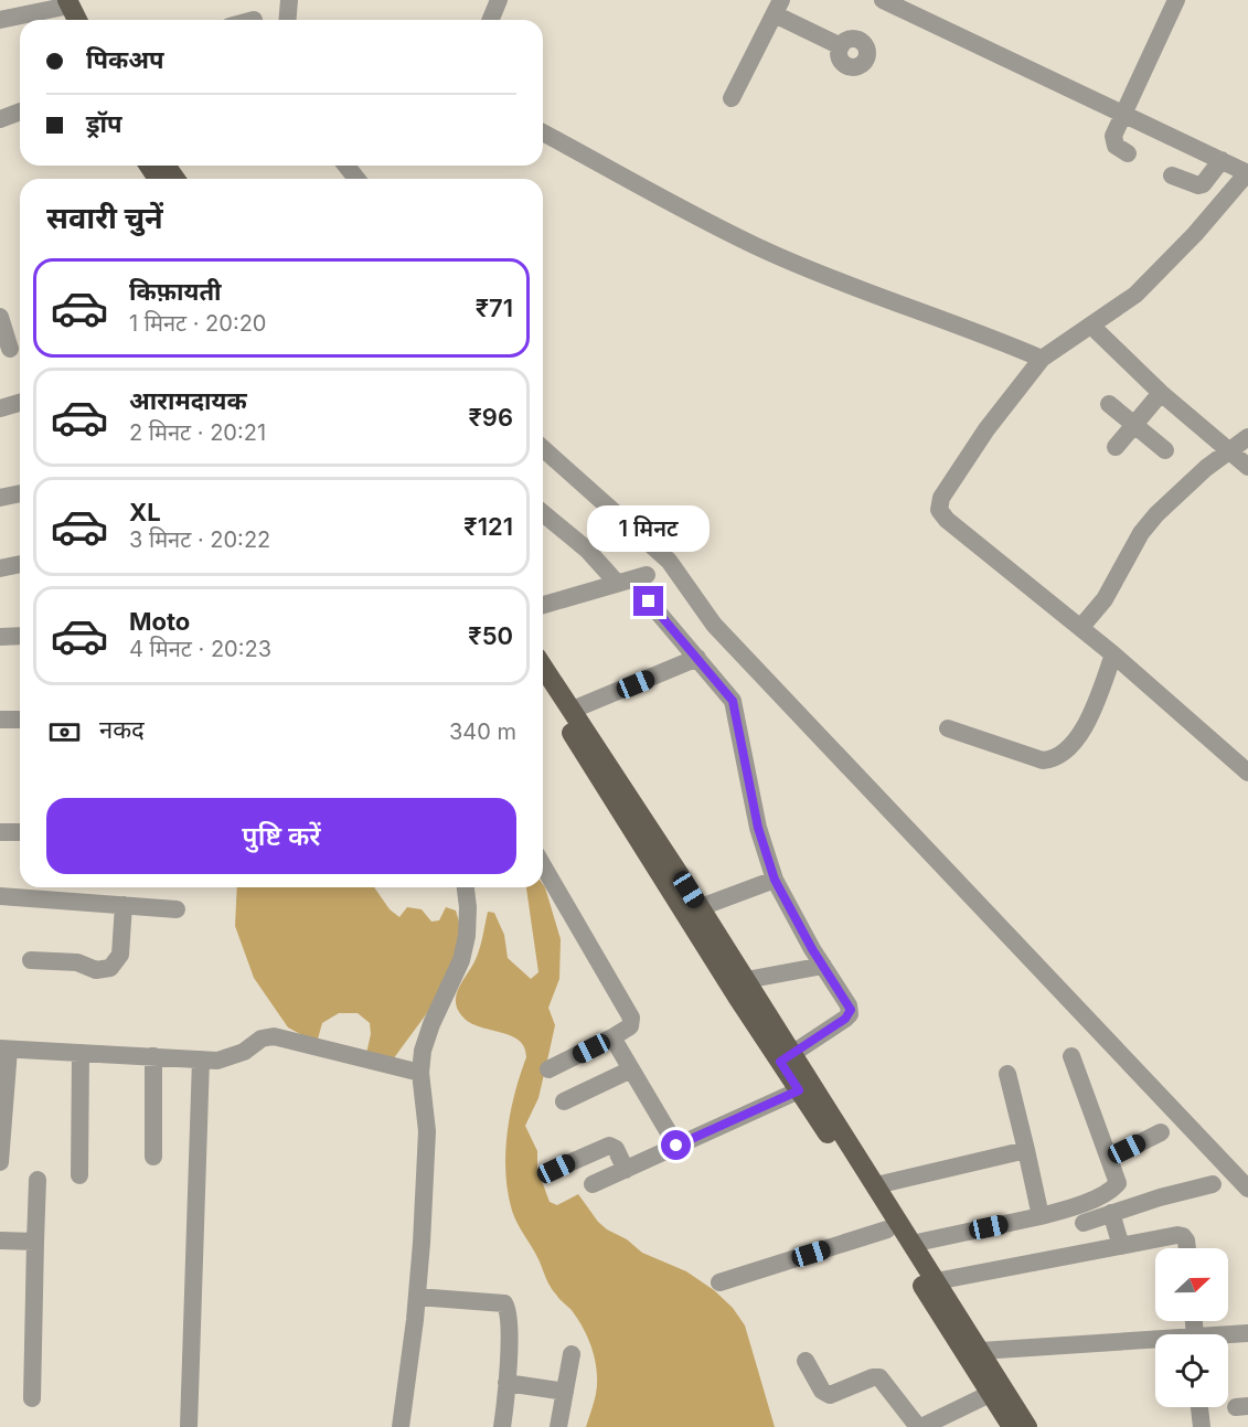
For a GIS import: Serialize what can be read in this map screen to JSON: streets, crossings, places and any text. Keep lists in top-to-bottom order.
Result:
{
  "north": "right",
  "page": {
    "banner": ["पिकअप", "ड्रॉप"],
    "heading": "सवारी चुनें",
    "list": [
      {
        "name": "किफ़ायती",
        "note": "1 मिनट · 20:20",
        "value": "₹71"
      },
      {
        "name": "आरामदायक",
        "note": "2 मिनट · 20:21",
        "value": "₹96"
      },
      {
        "name": "XL",
        "note": "3 मिनट · 20:22",
        "value": "₹121"
      },
      {
        "name": "Moto",
        "note": "4 मिनट · 20:23",
        "value": "₹50"
      }
    ],
    "bubble": "1 मिनट",
    "pay": ["नकद", "340 m"],
    "buttons": "पुष्टि करें"
  }
}
